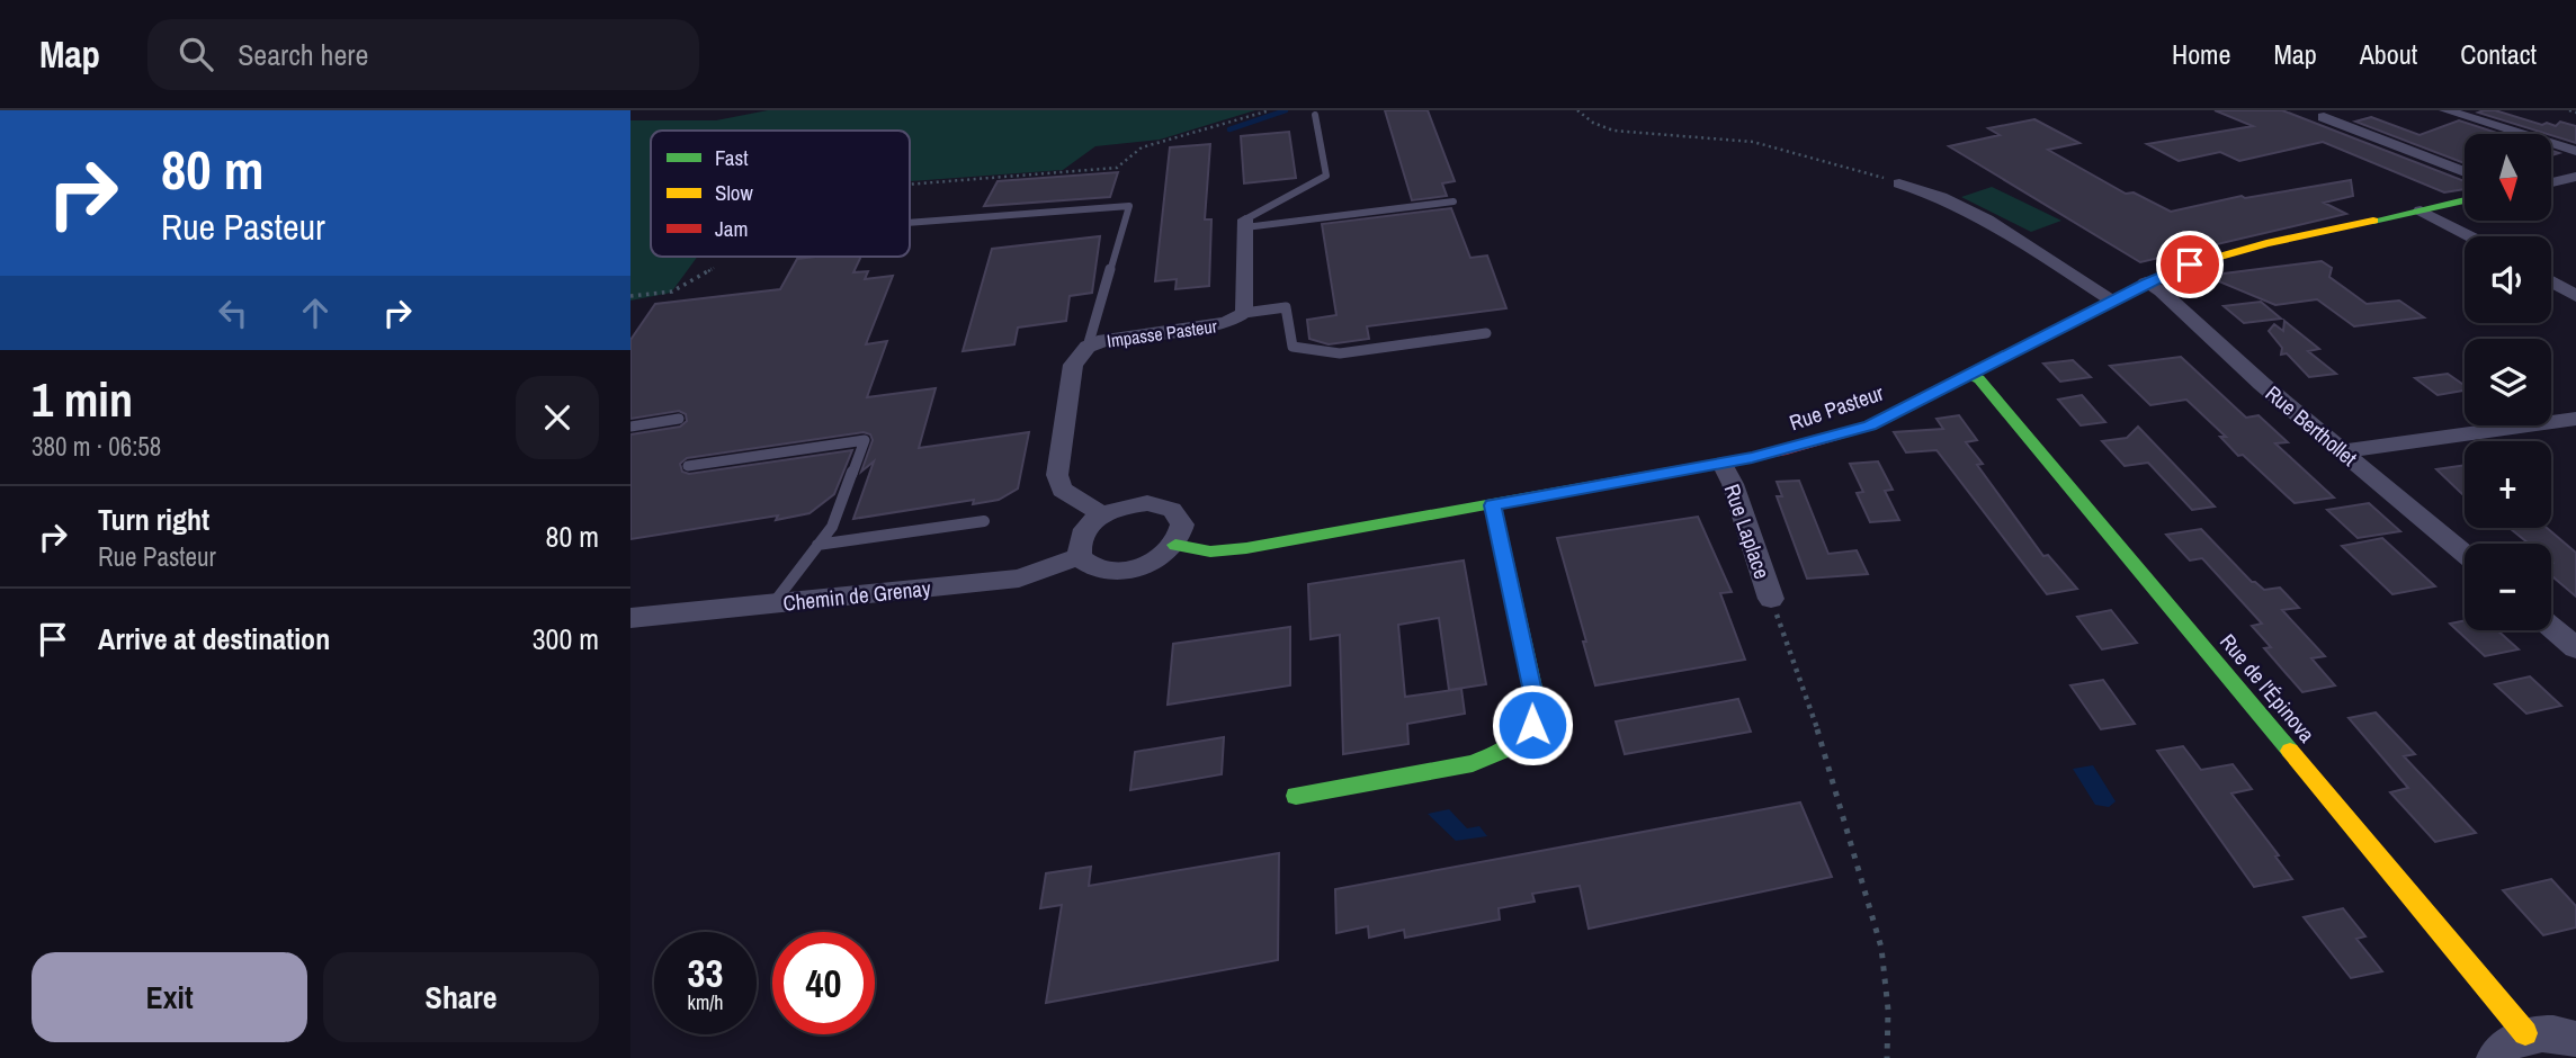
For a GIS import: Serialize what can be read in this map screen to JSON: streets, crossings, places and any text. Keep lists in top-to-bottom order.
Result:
{
  "streets": {
    "street": [
      "Impasse Pasteur",
      "Rue Pasteur",
      "Rue Berthollet",
      "Rue Laplace",
      "Chemin de Grenay",
      "Rue de l'Épinova"
    ]
  },
  "crossings": [
    ["Impasse Pasteur", "Rue Pasteur"],
    ["Impasse Pasteur", "Chemin de Grenay"],
    ["Rue Pasteur", "Rue Berthollet"],
    ["Rue Pasteur", "Rue Laplace"],
    ["Rue Pasteur", "Chemin de Grenay"],
    ["Rue Pasteur", "Rue de l'Épinova"]
  ],
  "legend": ["Fast", "Slow", "Jam"],
  "north": "bottom",
  "page": {
    "header": "Map",
    "search": "Search here",
    "nav": [
      "Home",
      "Map",
      "About",
      "Contact"
    ],
    "turn": ["80 m", "Rue Pasteur"],
    "map_buttons": ["+", "−"],
    "heading": ["1 min", "380 m · 06:58"],
    "list": [
      {
        "name": "Turn right",
        "note": "Rue Pasteur",
        "value": "80 m"
      },
      {
        "name": "Arrive at destination",
        "value": "300 m"
      }
    ],
    "speed": "33 km/h",
    "limit": "40",
    "buttons": ["Exit", "Share"]
  }
}
